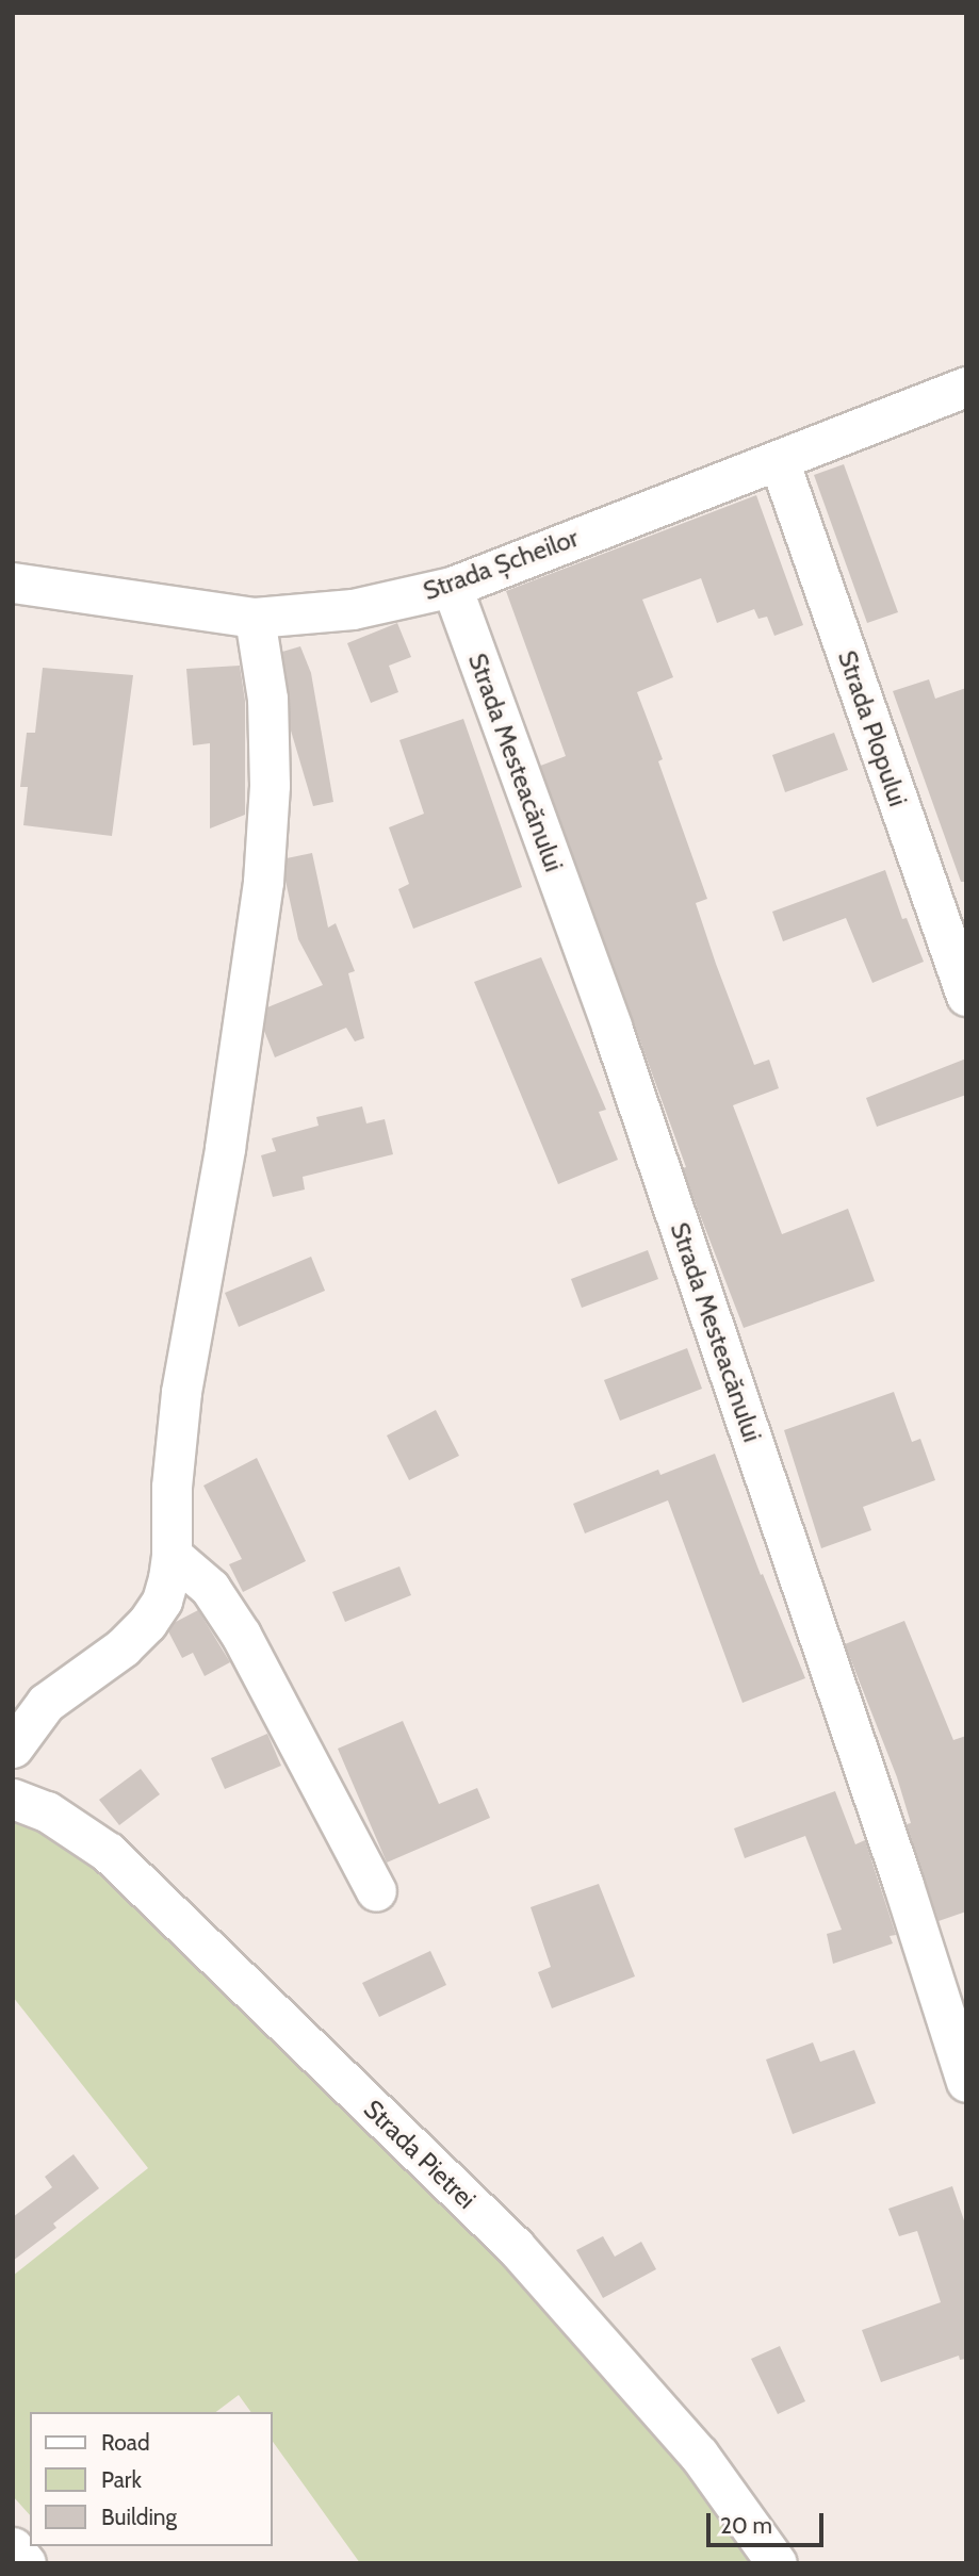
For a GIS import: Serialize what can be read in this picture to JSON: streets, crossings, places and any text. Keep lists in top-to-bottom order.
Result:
{
  "streets": {
    "street": [
      "Strada Șcheilor",
      "Strada Plopului",
      "Strada Mesteacănului",
      "Strada Pietrei"
    ]
  },
  "crossings": [
    ["Strada Șcheilor", "Strada Plopului"],
    ["Strada Șcheilor", "Strada Mesteacănului"]
  ],
  "legend": ["Road", "Park", "Building"],
  "scale_bar": "20 m"
}
